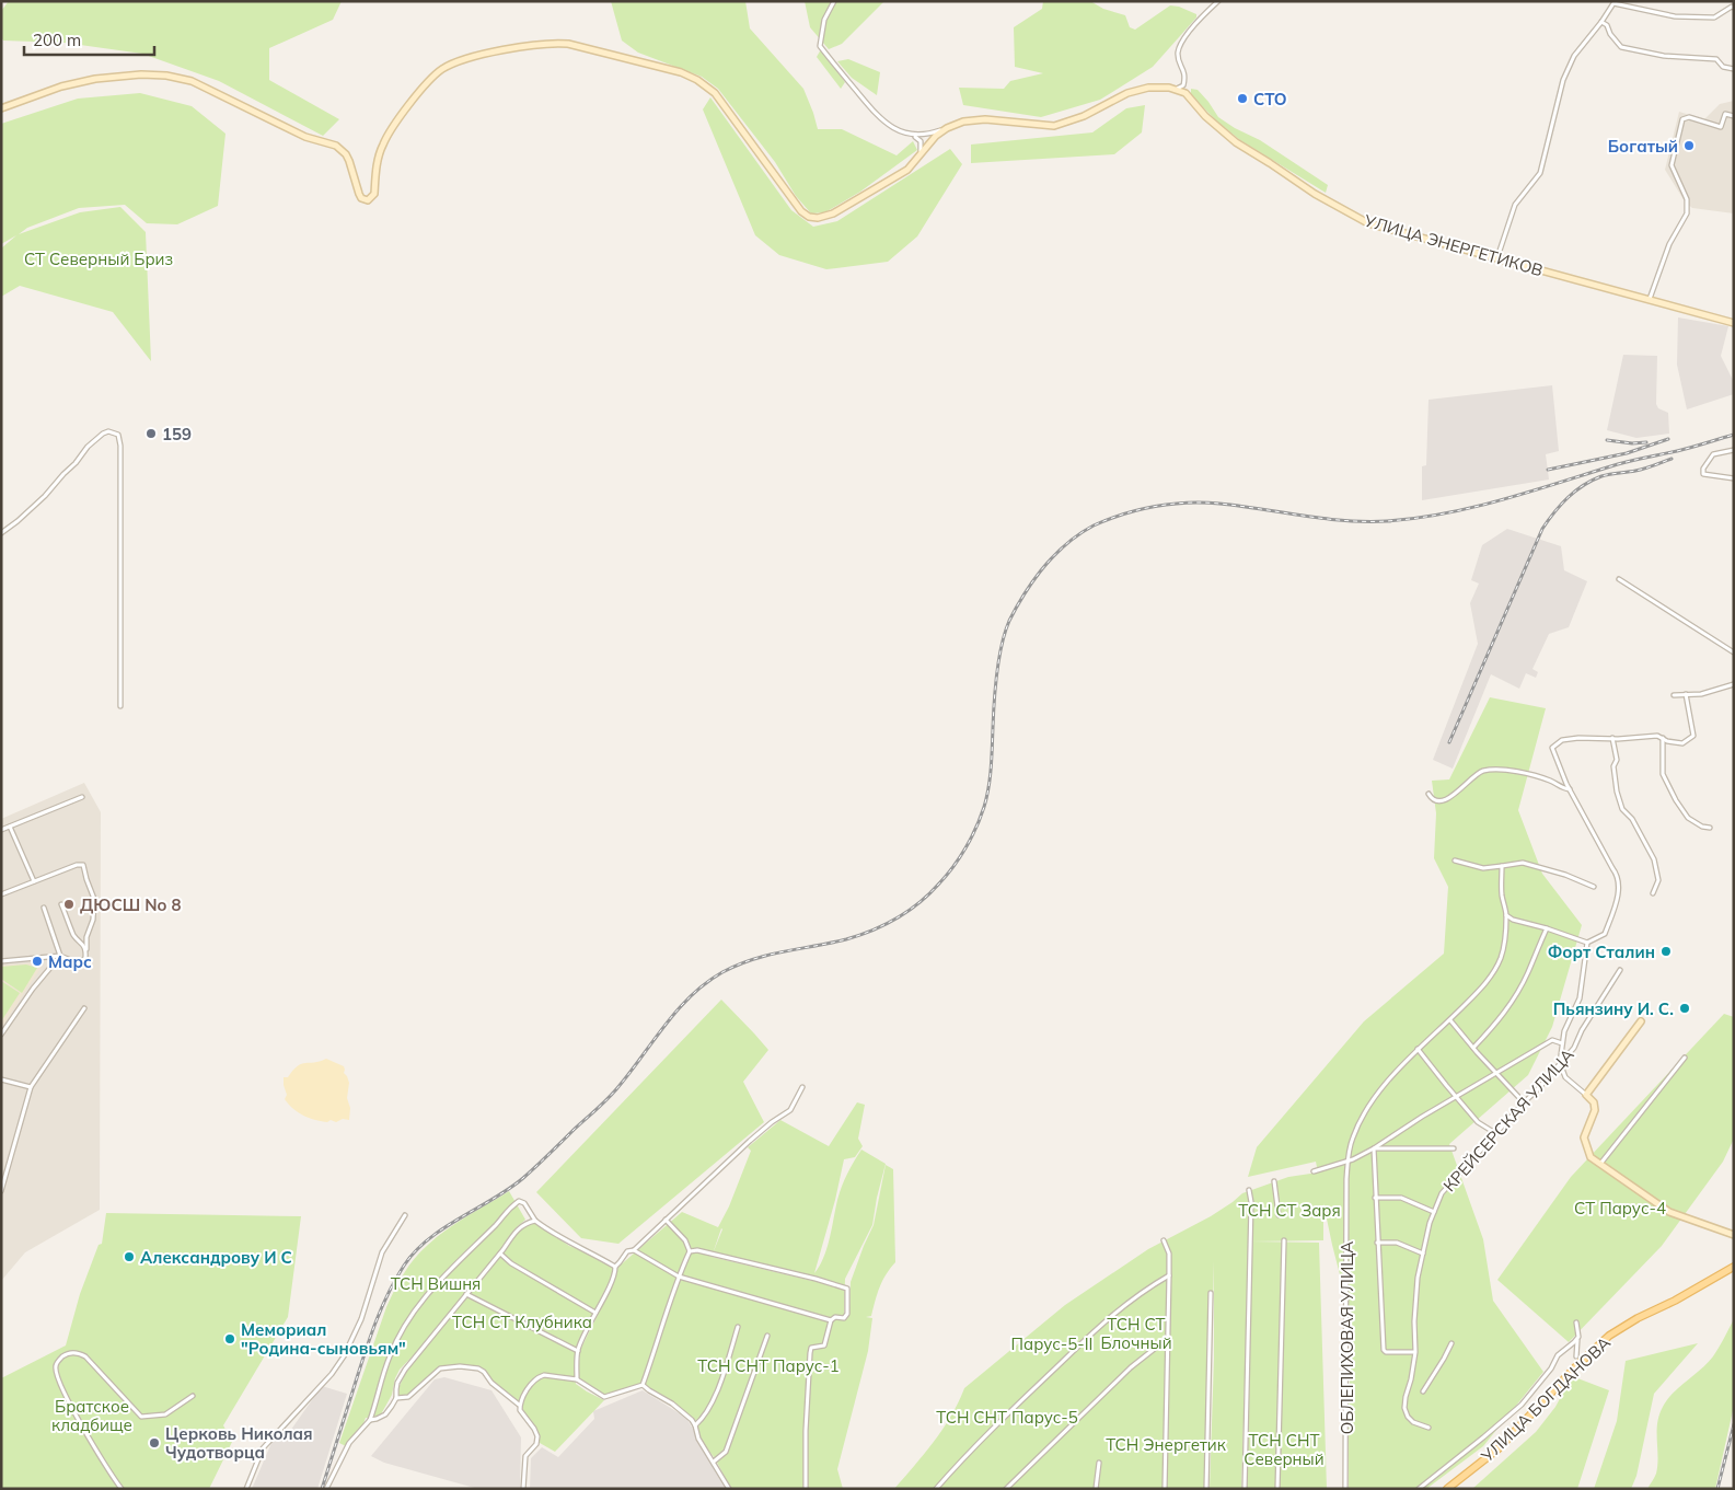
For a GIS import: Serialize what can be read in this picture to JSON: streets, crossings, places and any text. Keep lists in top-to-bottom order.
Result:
{
  "streets": {
    "main road": ["УЛИЦА ЭНЕРГЕТИКОВ", "УЛИЦА БОГДАНОВА"],
    "street": ["КРЕЙСЕРСКАЯ УЛИЦА", "ОБЛЕПИХОВАЯ УЛИЦА"]
  },
  "parks": [
    "СТ Северный Бриз",
    "СТ Парус-4",
    "ТСН СТ Заря",
    "ТСН Вишня",
    "ТСН СТ Клубника",
    "ТСН СТ Блочный",
    "Парус-5-II",
    "ТСН СНТ Парус-1",
    "Братское кладбище",
    "ТСН СНТ Парус-5",
    "ТСН СНТ Северный",
    "ТСН Энергетик"
  ],
  "places": [
    "СТО",
    "Богатый",
    "159",
    "ДЮСШ No 8",
    "Форт Сталин",
    "Марс",
    "Пьянзину И. С.",
    "Александрову И С",
    "Мемориал \"Родина-сыновьям\"",
    "Церковь Николая Чудотворца"
  ],
  "scale_bar": "200 m"
}
